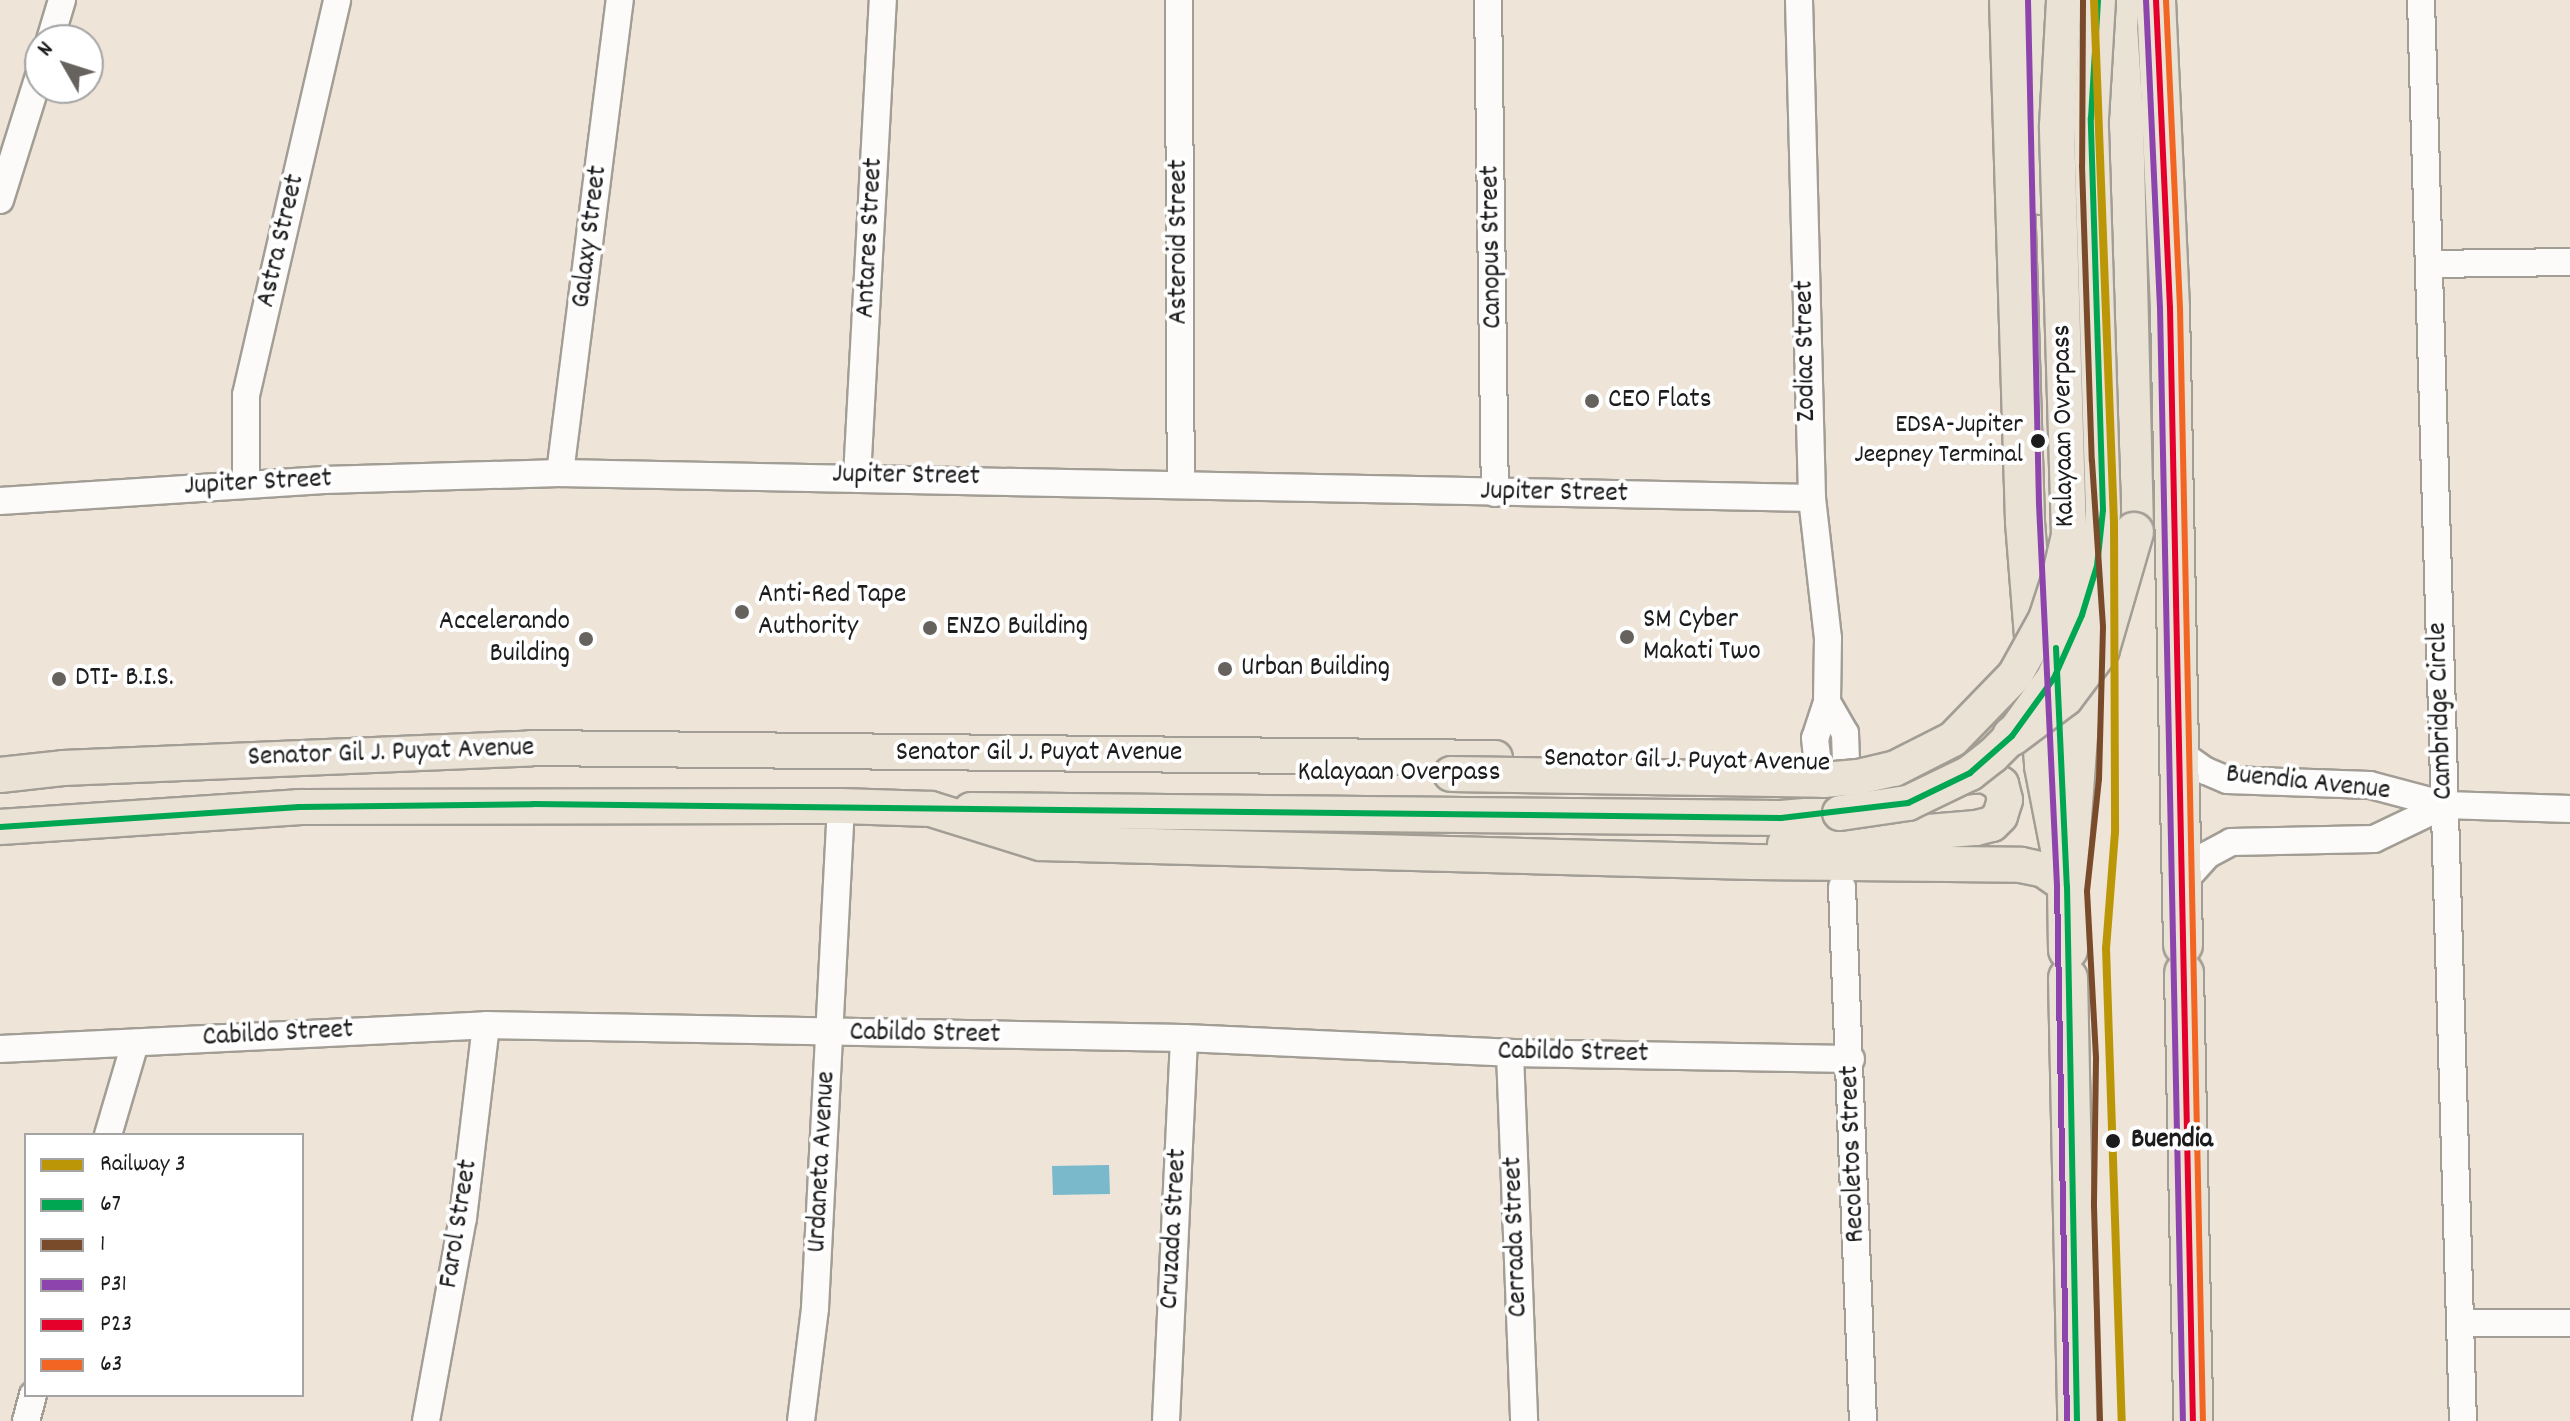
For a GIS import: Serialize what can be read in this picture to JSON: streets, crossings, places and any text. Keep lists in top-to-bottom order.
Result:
{
  "streets": {
    "main road": ["Kalayaan Overpass", "Senator Gil J. Puyat Avenue"],
    "street": [
      "Galaxy Street",
      "Antares Street",
      "Astra Street",
      "Asteroid Street",
      "Canopus Street",
      "Zodiac Street",
      "Jupiter Street",
      "Cambridge Circle",
      "Buendia Avenue",
      "Cabildo Street",
      "Recoletos Street",
      "Urdaneta Avenue",
      "Farol Street",
      "Cruzada Street",
      "Cerrada Street"
    ]
  },
  "crossings": [
    ["Galaxy Street", "Jupiter Street"],
    ["Antares Street", "Jupiter Street"],
    ["Astra Street", "Jupiter Street"],
    ["Asteroid Street", "Jupiter Street"],
    ["Canopus Street", "Jupiter Street"],
    ["Zodiac Street", "Jupiter Street"],
    ["Zodiac Street", "Senator Gil J. Puyat Avenue"],
    ["Kalayaan Overpass", "Senator Gil J. Puyat Avenue"],
    ["Cambridge Circle", "Buendia Avenue"],
    ["Senator Gil J. Puyat Avenue", "Urdaneta Avenue"],
    ["Cabildo Street", "Recoletos Street"],
    ["Cabildo Street", "Urdaneta Avenue"],
    ["Cabildo Street", "Farol Street"],
    ["Cabildo Street", "Cruzada Street"],
    ["Cabildo Street", "Cerrada Street"]
  ],
  "places": [
    "CEO Flats",
    "EDSA-Jupiter Jeepney Terminal",
    "Anti-Red Tape Authority",
    "ENZO Building",
    "SM Cyber Makati Two",
    "Accelerando Building",
    "Urban Building",
    "DTI- B.I.S.",
    "Buendia"
  ],
  "lines": [
    "rail line 3",
    "transit line 67",
    "transit line 1",
    "transit line P31",
    "transit line P23",
    "transit line 63"
  ],
  "legend": [
    "Railway 3",
    "67",
    "1",
    "P31",
    "P23",
    "63"
  ],
  "north": "top left"
}
